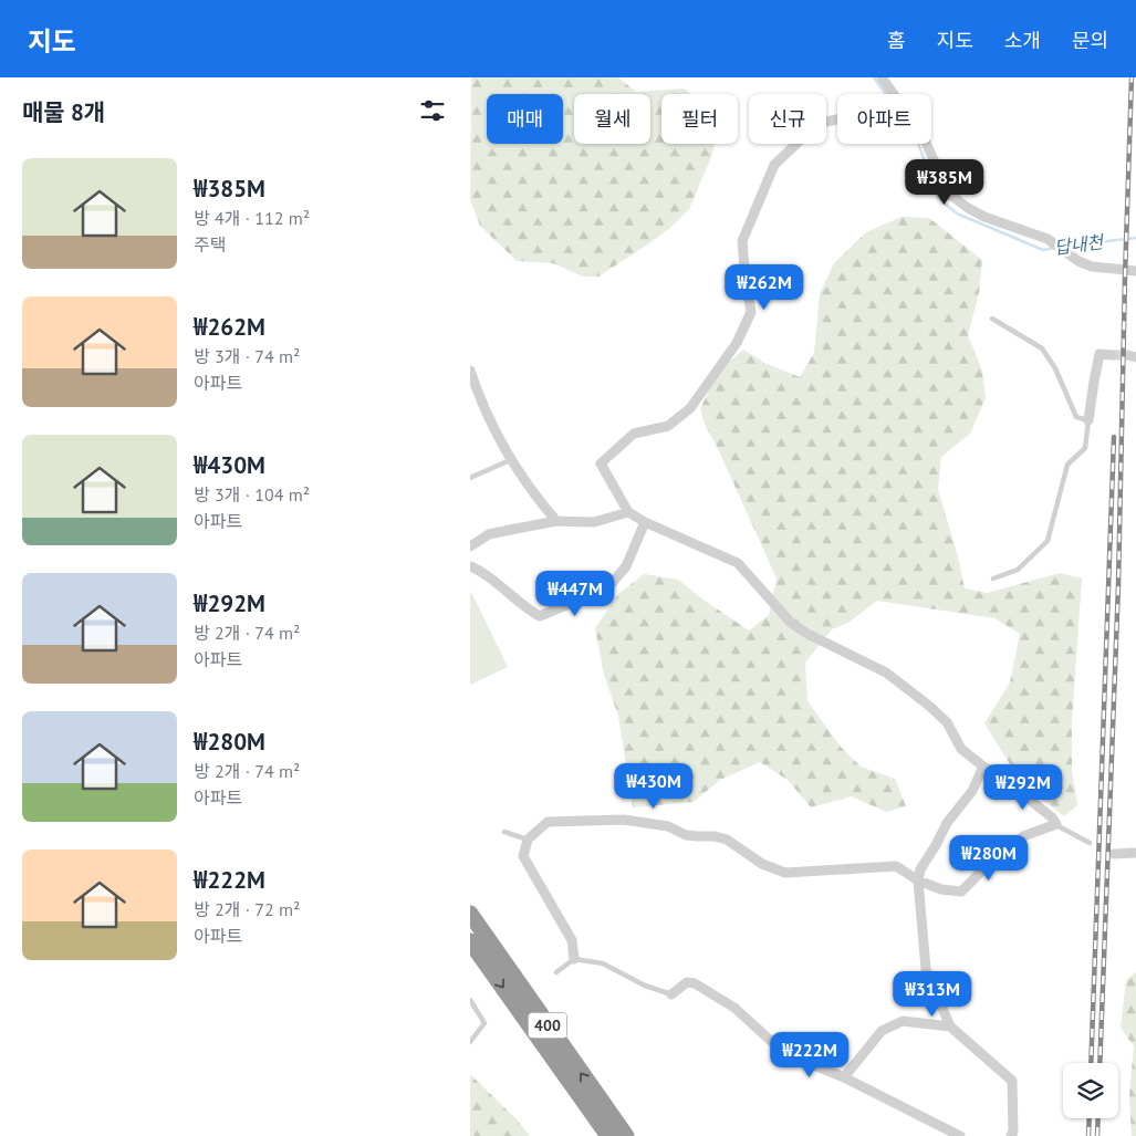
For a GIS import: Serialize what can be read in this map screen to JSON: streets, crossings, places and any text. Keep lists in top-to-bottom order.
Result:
{
  "streets": {
    "highway": ["400"]
  },
  "water": ["답내천"],
  "page": {
    "header": "지도",
    "nav": [
      "홈",
      "지도",
      "소개",
      "문의"
    ],
    "heading": "매물 8개",
    "chip": [
      "매매",
      "월세",
      "필터",
      "신규",
      "아파트"
    ],
    "list": [
      {
        "name": "₩385M",
        "note": "방 4개 · 112 m² · 주택"
      },
      {
        "name": "₩262M",
        "note": "방 3개 · 74 m² · 아파트"
      },
      {
        "name": "₩430M",
        "note": "방 3개 · 104 m² · 아파트"
      },
      {
        "name": "₩292M",
        "note": "방 2개 · 74 m² · 아파트"
      },
      {
        "name": "₩280M",
        "note": "방 2개 · 74 m² · 아파트"
      },
      {
        "name": "₩222M",
        "note": "방 2개 · 72 m² · 아파트"
      }
    ],
    "price": [
      "₩385M",
      "₩262M",
      "₩447M",
      "₩430M",
      "₩292M",
      "₩280M",
      "₩313M",
      "₩222M"
    ]
  }
}
